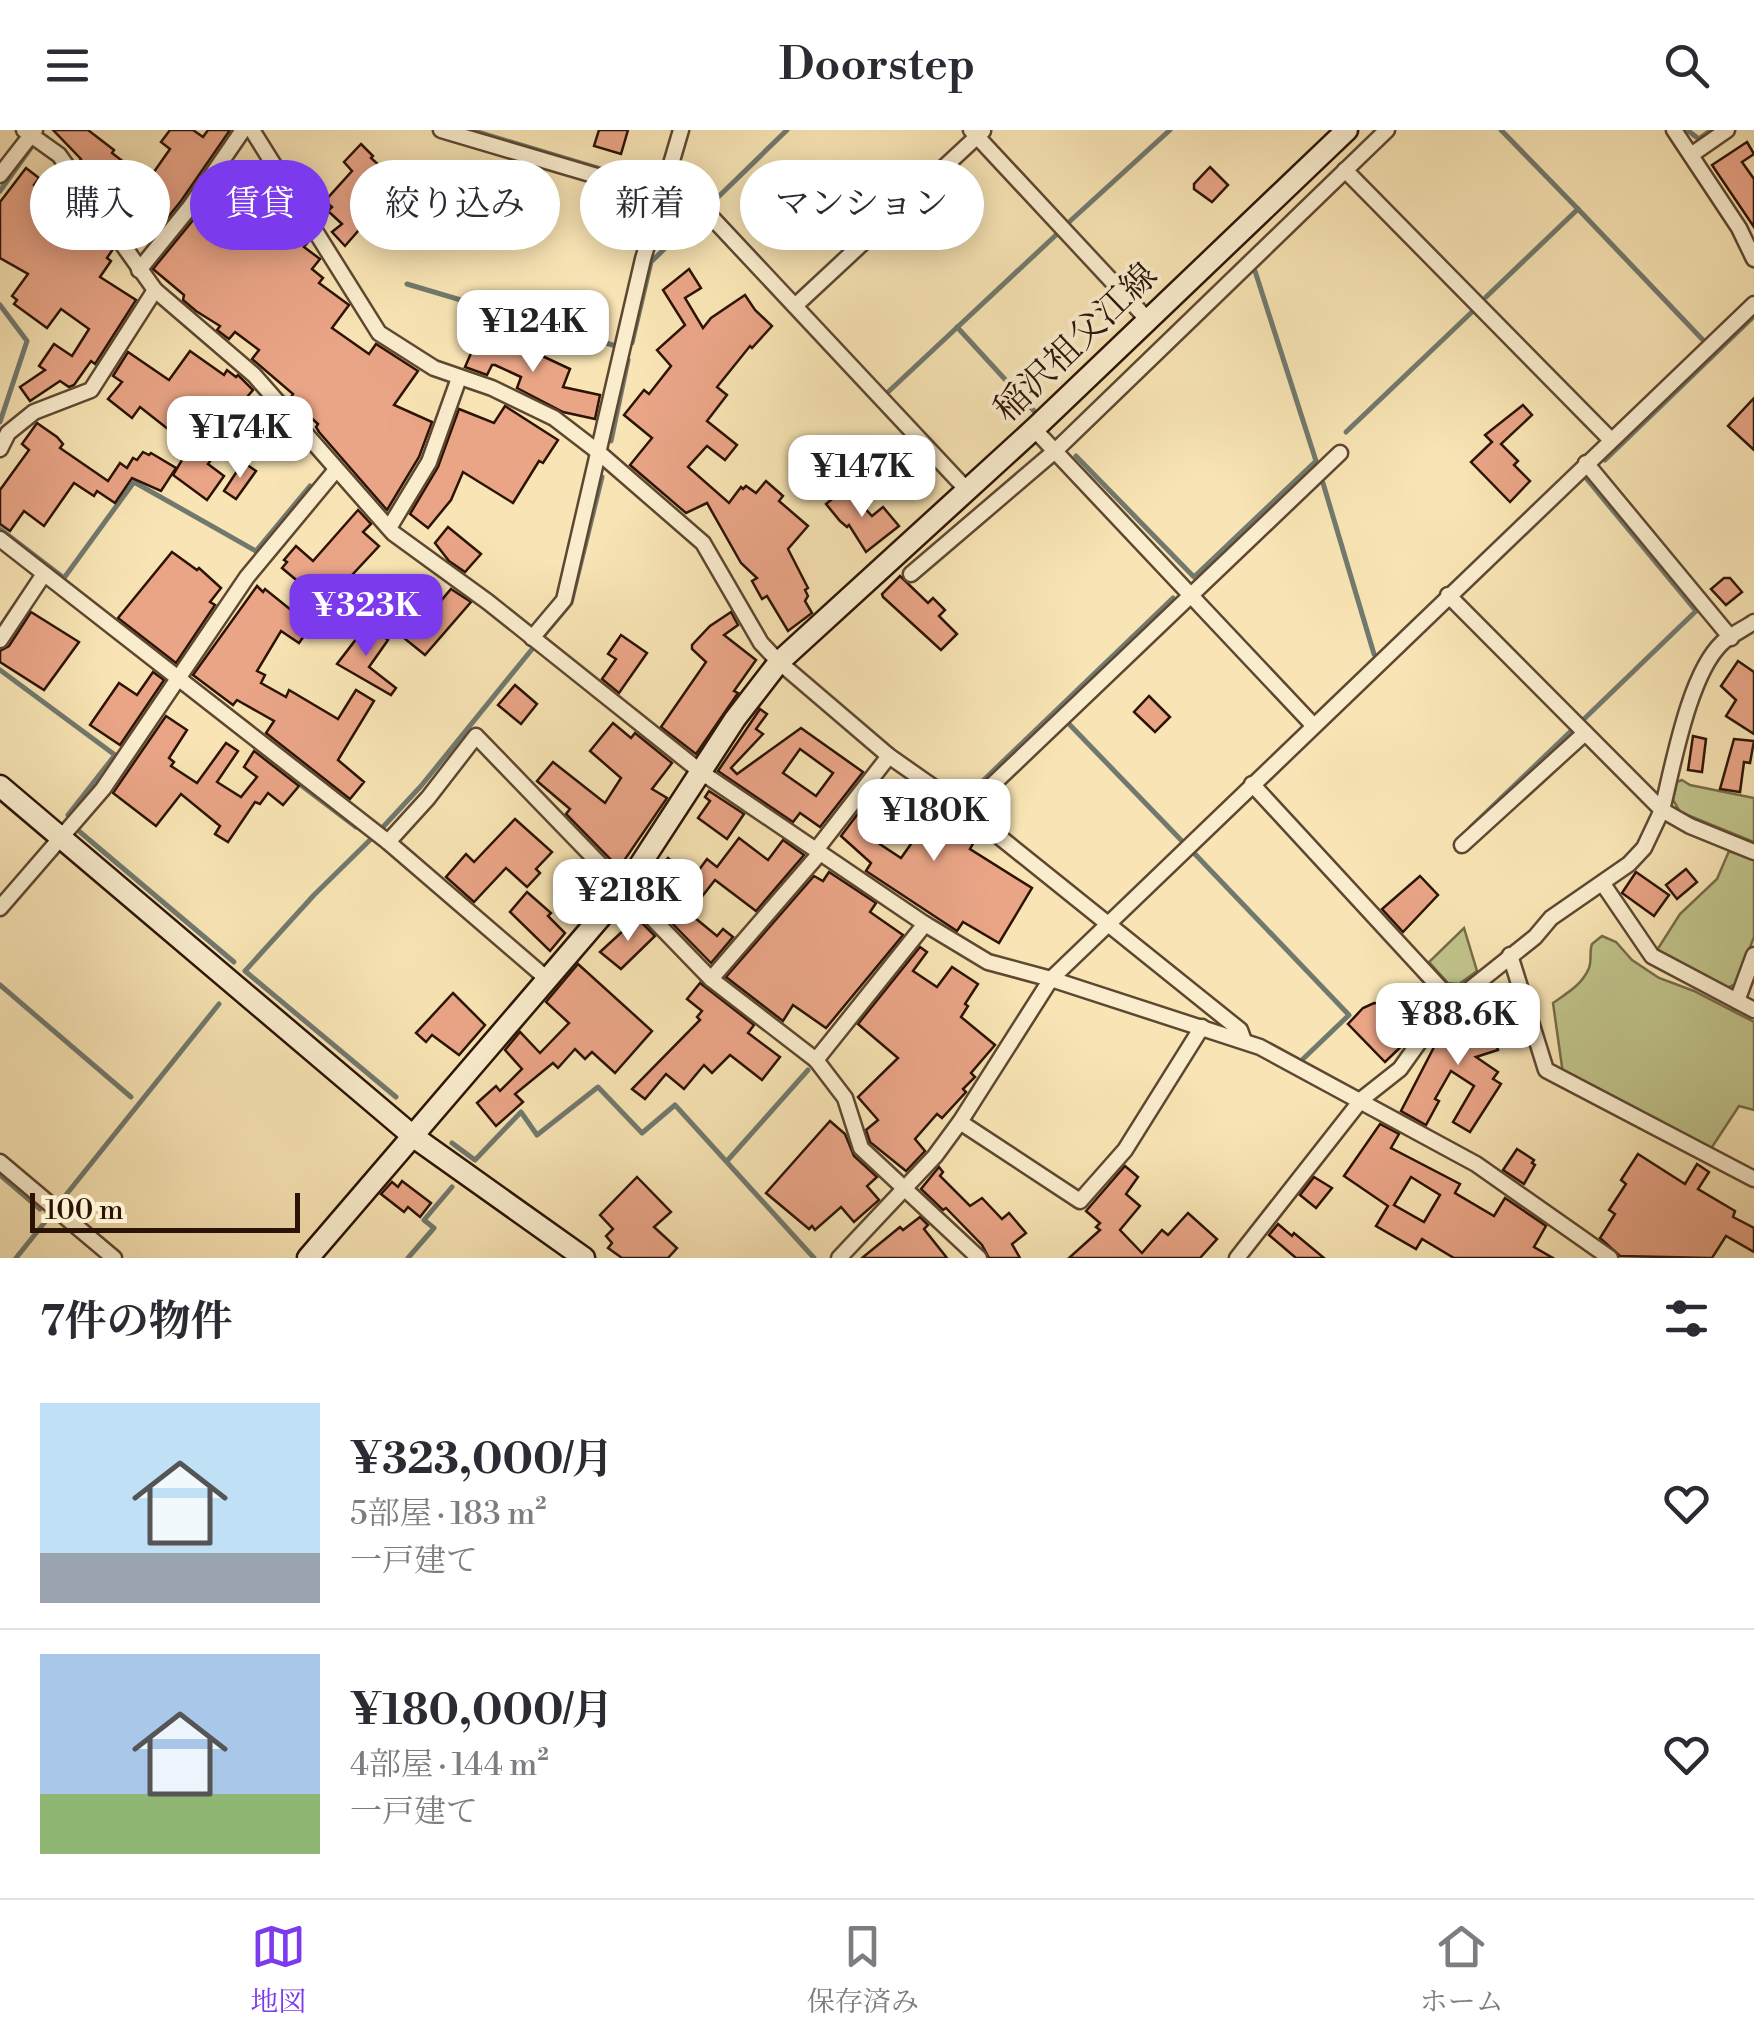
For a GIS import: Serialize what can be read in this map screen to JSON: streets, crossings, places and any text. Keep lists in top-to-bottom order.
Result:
{
  "streets": {
    "main road": ["稲沢祖父江線"]
  },
  "scale_bar": "100 m",
  "page": {
    "header": "Doorstep",
    "chip": [
      "購入",
      "賃貸",
      "絞り込み",
      "新着",
      "マンション"
    ],
    "price": [
      "¥124K",
      "¥174K",
      "¥147K",
      "¥323K",
      "¥180K",
      "¥218K",
      "¥88.6K"
    ],
    "scale": "100 m",
    "heading": "7件の物件",
    "list": [
      {
        "name": "¥323,000/月",
        "note": "5部屋 · 183 m² · 一戸建て"
      },
      {
        "name": "¥180,000/月",
        "note": "4部屋 · 144 m² · 一戸建て"
      }
    ],
    "tabs": ["地図", "保存済み", "ホーム"]
  }
}
